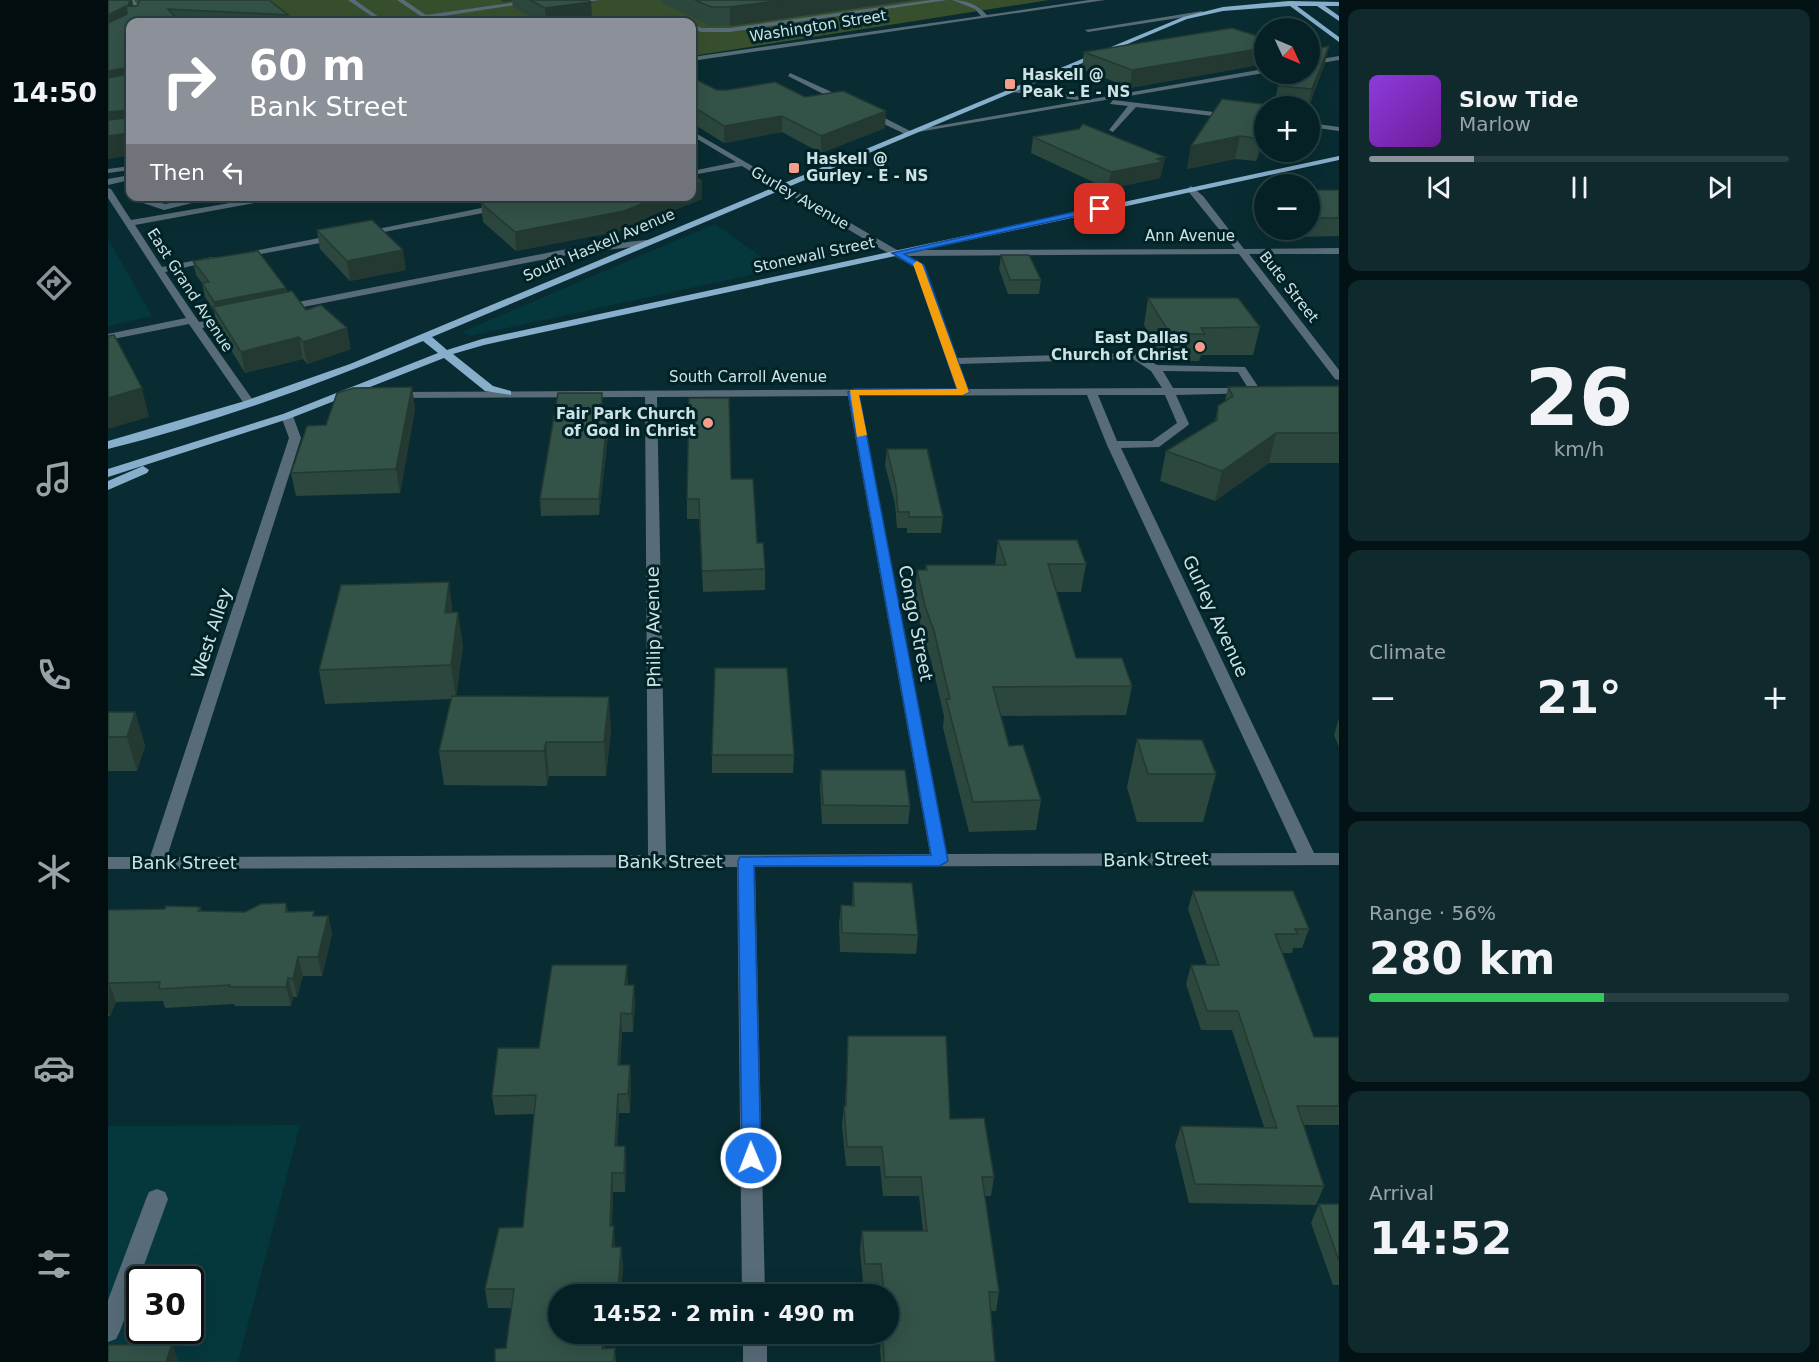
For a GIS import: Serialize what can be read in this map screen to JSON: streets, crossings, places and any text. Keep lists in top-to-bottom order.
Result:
{
  "streets": {
    "main road": ["South Haskell Avenue", "Stonewall Street"],
    "street": [
      "Washington Street",
      "Gurley Avenue",
      "Ann Avenue",
      "Bute Street",
      "East Grand Avenue",
      "South Carroll Avenue",
      "Congo Street",
      "Philip Avenue",
      "West Alley",
      "Bank Street"
    ]
  },
  "crossings": [
    ["Gurley Avenue", "Ann Avenue"],
    ["Gurley Avenue", "South Haskell Avenue"],
    ["Gurley Avenue", "Stonewall Street"],
    ["Gurley Avenue", "South Carroll Avenue"],
    ["Gurley Avenue", "Bank Street"],
    ["Ann Avenue", "Stonewall Street"],
    ["Ann Avenue", "Bute Street"],
    ["South Haskell Avenue", "East Grand Avenue"],
    ["Stonewall Street", "Bute Street"],
    ["Stonewall Street", "South Carroll Avenue"],
    ["South Carroll Avenue", "Congo Street"],
    ["South Carroll Avenue", "Philip Avenue"],
    ["Congo Street", "Bank Street"],
    ["Philip Avenue", "Bank Street"],
    ["West Alley", "Bank Street"]
  ],
  "places": {
    "transit": ["Haskell @ Peak - E - NS", "Haskell @ Gurley - E - NS"],
    "other": ["East Dallas Church of Christ", "Fair Park Church of God in Christ"]
  },
  "north": "bottom right",
  "page": {
    "tabs": "14:50",
    "map_buttons": ["+", "−"],
    "turn": ["60 m", "Bank Street"],
    "song": ["Slow Tide", "Marlow"],
    "then": "Then",
    "tile": [
      ["26", "km/h"],
      "Climate",
      ["Range · 56%", "280 km"],
      ["Arrival", "14:52"]
    ],
    "heat": ["−", "21°", "+"],
    "limit": "30",
    "trip": "14:52 · 2 min · 490 m"
  }
}
